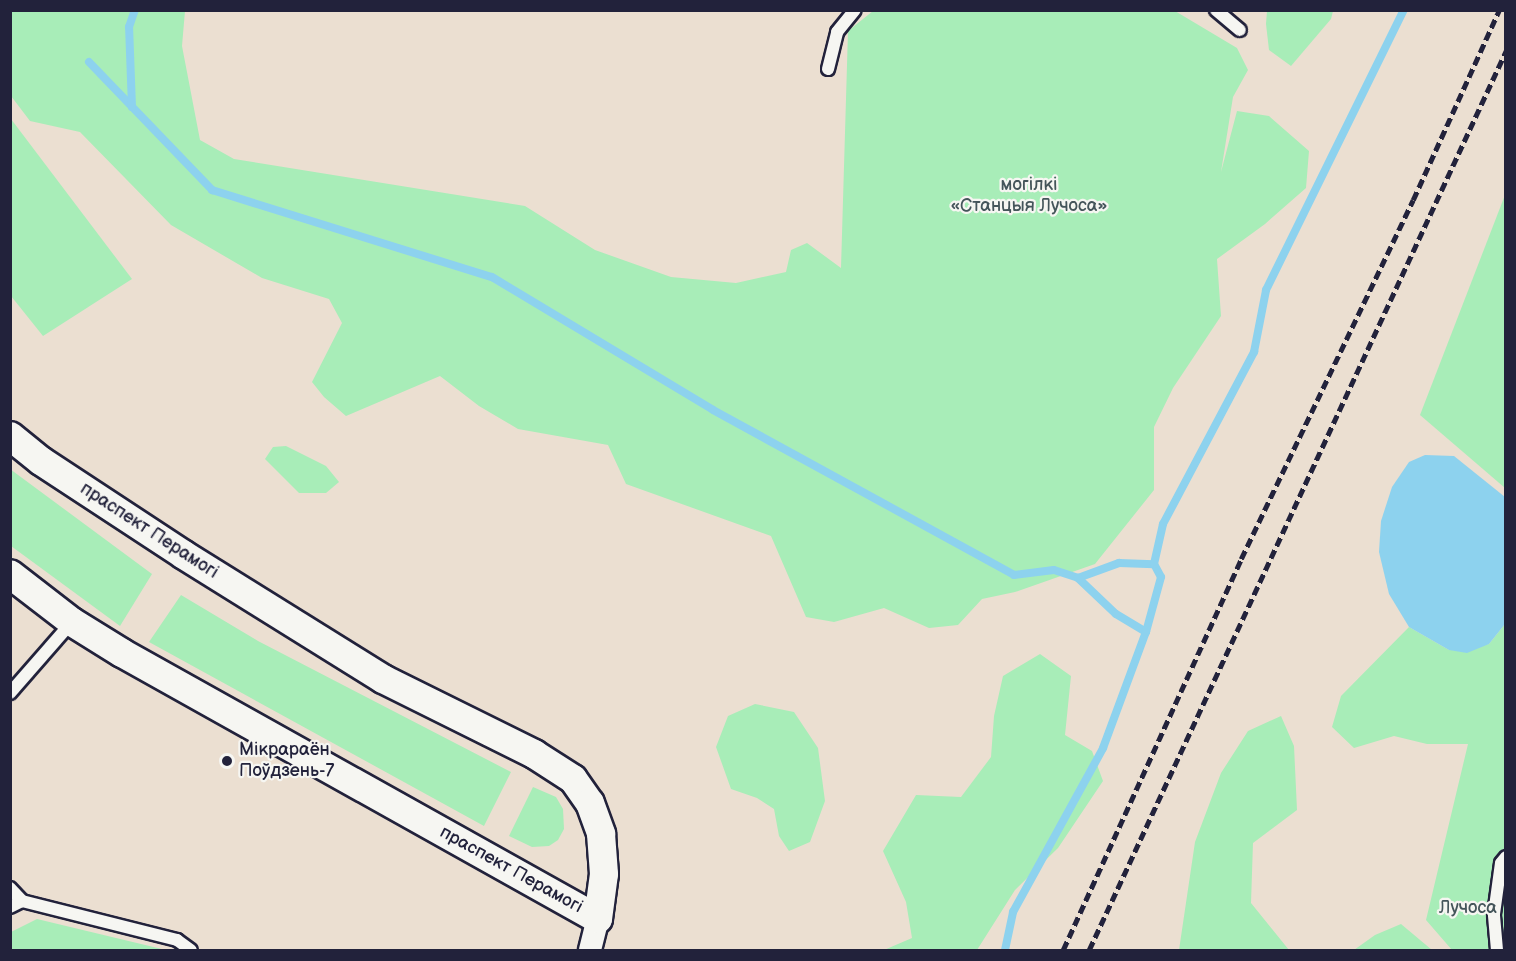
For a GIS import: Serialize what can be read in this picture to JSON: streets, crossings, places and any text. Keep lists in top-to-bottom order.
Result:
{
  "streets": {
    "street": ["праспект Перамогі"]
  },
  "parks": ["могілкі «Станцыя Лучоса»", "Лучоса"],
  "places": ["Мікрараён Поўдзень-7"]
}
